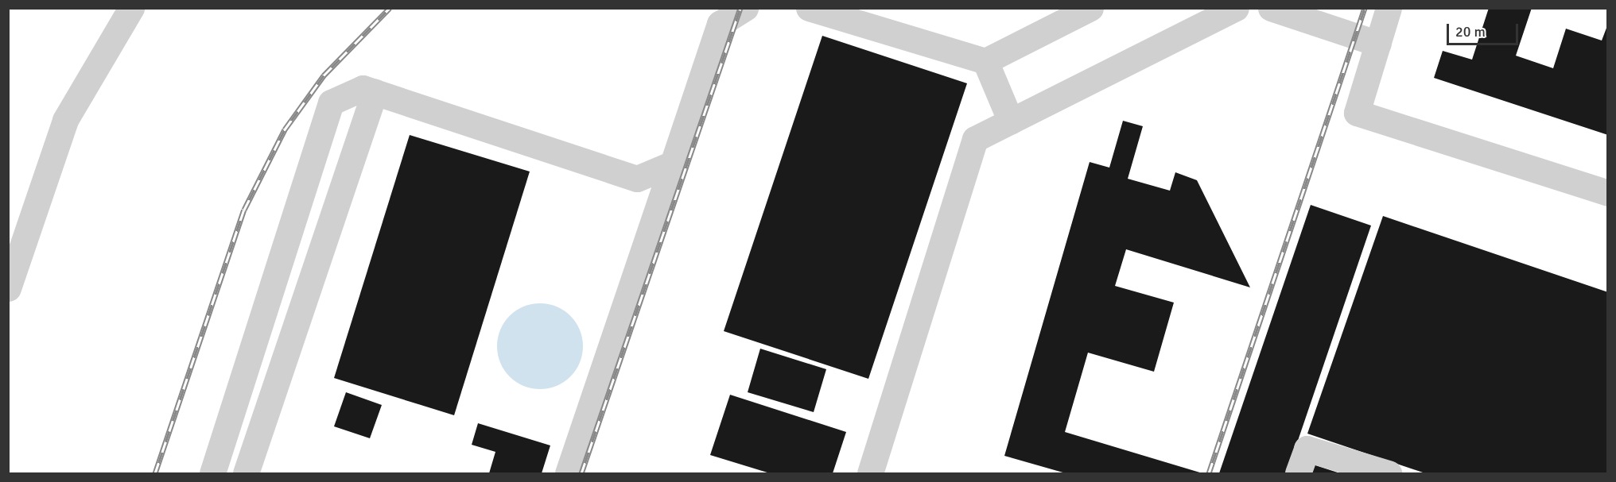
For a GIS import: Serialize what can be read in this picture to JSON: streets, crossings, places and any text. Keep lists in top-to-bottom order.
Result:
{
  "scale_bar": "20 m"
}
